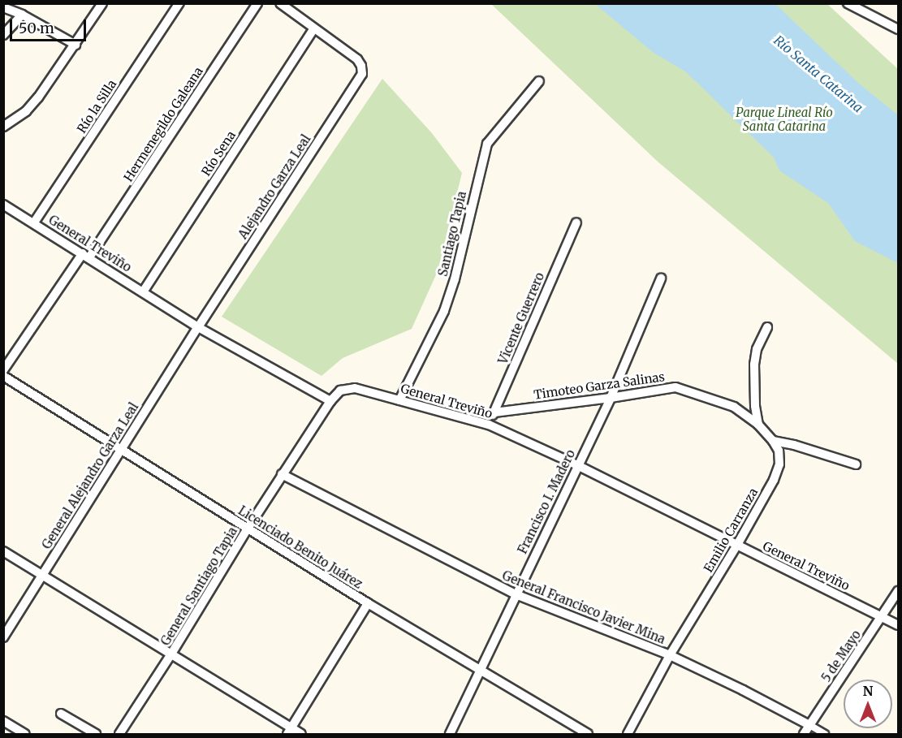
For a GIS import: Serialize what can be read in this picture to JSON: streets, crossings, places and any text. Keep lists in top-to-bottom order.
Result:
{
  "streets": {
    "street": [
      "Río la Silla",
      "Hermenegildo Galeana",
      "Río Sena",
      "Alejandro Garza Leal",
      "Santiago Tapia",
      "General Treviño",
      "Vicente Guerrero",
      "Timoteo Garza Salinas",
      "General Alejandro Garza Leal",
      "Francisco I. Madero",
      "Emilio Carranza",
      "Licenciado Benito Juárez",
      "General Santiago Tapia",
      "General Francisco Javier Mina",
      "5 de Mayo"
    ]
  },
  "crossings": [
    ["Río la Silla", "General Treviño"],
    ["Hermenegildo Galeana", "General Treviño"],
    ["Río Sena", "Alejandro Garza Leal"],
    ["Río Sena", "General Treviño"],
    ["Alejandro Garza Leal", "General Treviño"],
    ["Alejandro Garza Leal", "General Alejandro Garza Leal"],
    ["Santiago Tapia", "General Treviño"],
    ["General Treviño", "Vicente Guerrero"],
    ["General Treviño", "General Alejandro Garza Leal"],
    ["General Treviño", "Francisco I. Madero"],
    ["General Treviño", "Emilio Carranza"],
    ["General Treviño", "General Santiago Tapia"],
    ["General Treviño", "5 de Mayo"],
    ["Vicente Guerrero", "Timoteo Garza Salinas"],
    ["Timoteo Garza Salinas", "Francisco I. Madero"],
    ["Timoteo Garza Salinas", "Emilio Carranza"],
    ["General Alejandro Garza Leal", "Licenciado Benito Juárez"],
    ["Francisco I. Madero", "Licenciado Benito Juárez"],
    ["Francisco I. Madero", "General Francisco Javier Mina"],
    ["Emilio Carranza", "General Francisco Javier Mina"],
    ["Licenciado Benito Juárez", "General Santiago Tapia"],
    ["General Santiago Tapia", "General Francisco Javier Mina"],
    ["General Francisco Javier Mina", "5 de Mayo"]
  ],
  "water": ["Río Santa Catarina"],
  "parks": ["Parque Lineal Río Santa Catarina"],
  "scale_bar": "50 m",
  "north": "top"
}
